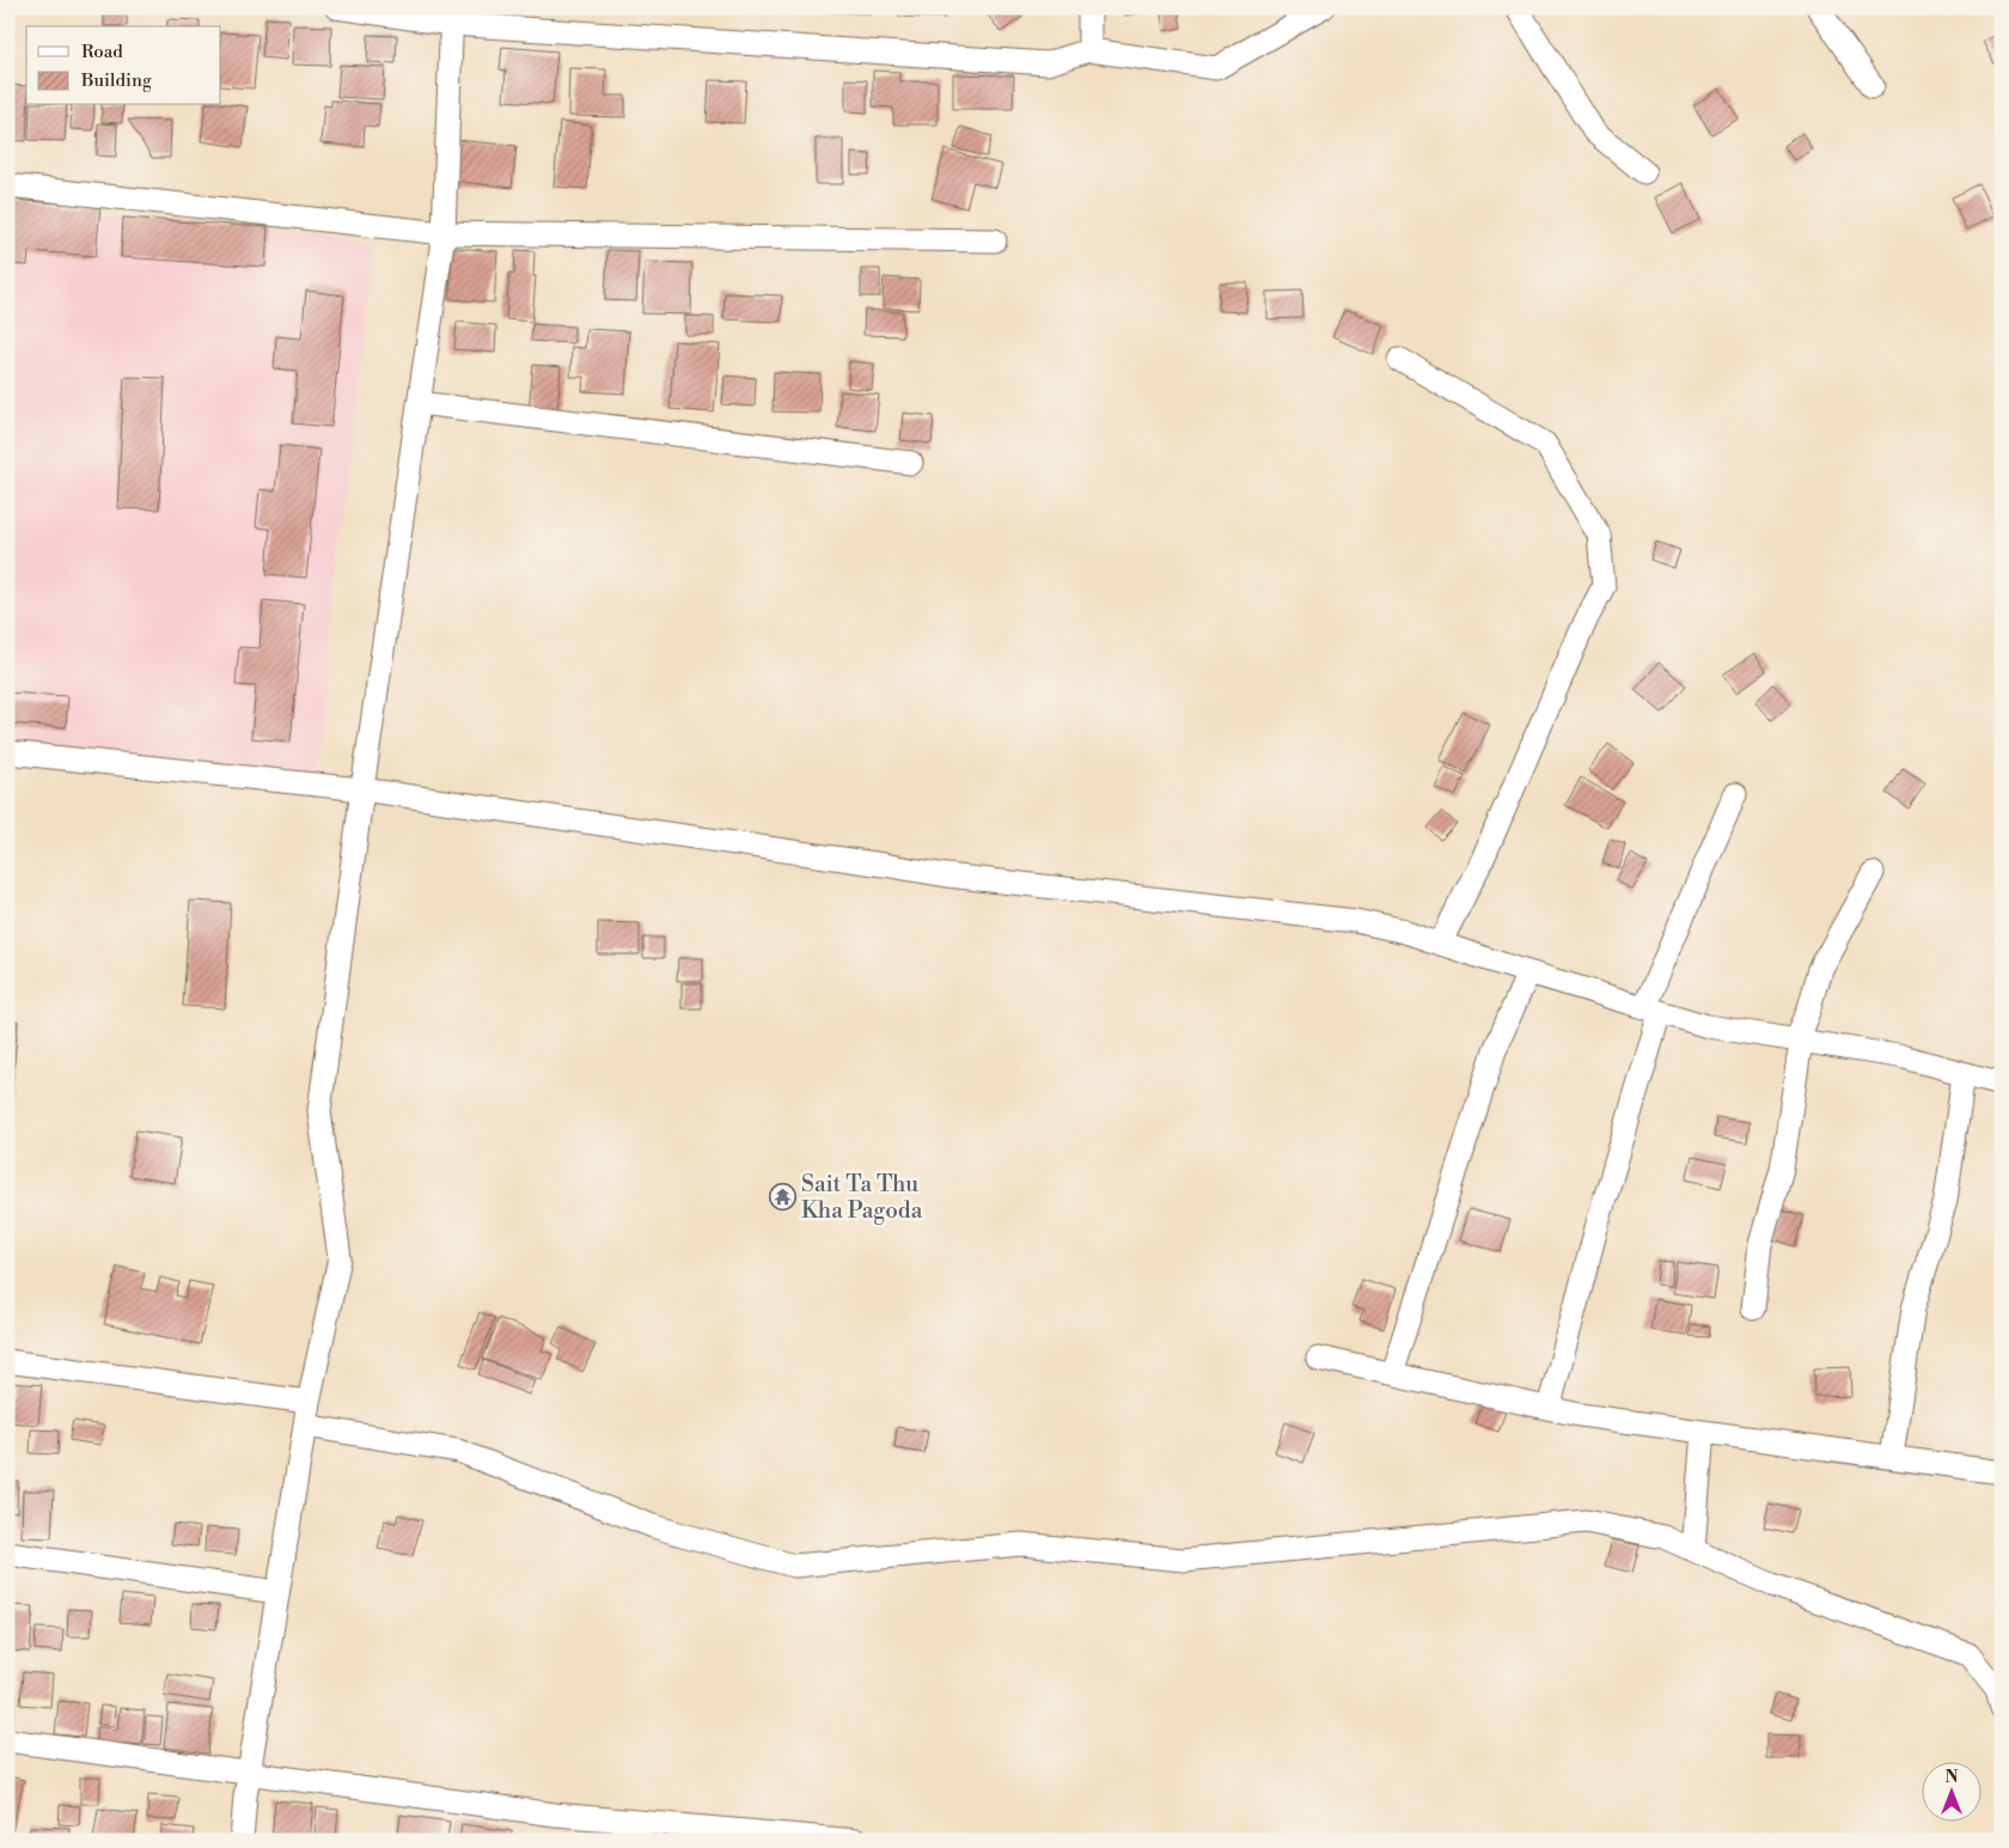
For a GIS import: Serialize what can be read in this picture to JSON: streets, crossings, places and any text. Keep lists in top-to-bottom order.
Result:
{
  "places": {
    "temple": ["Sait Ta Thu Kha Pagoda"]
  },
  "legend": ["Road", "Building"],
  "north": "top"
}
